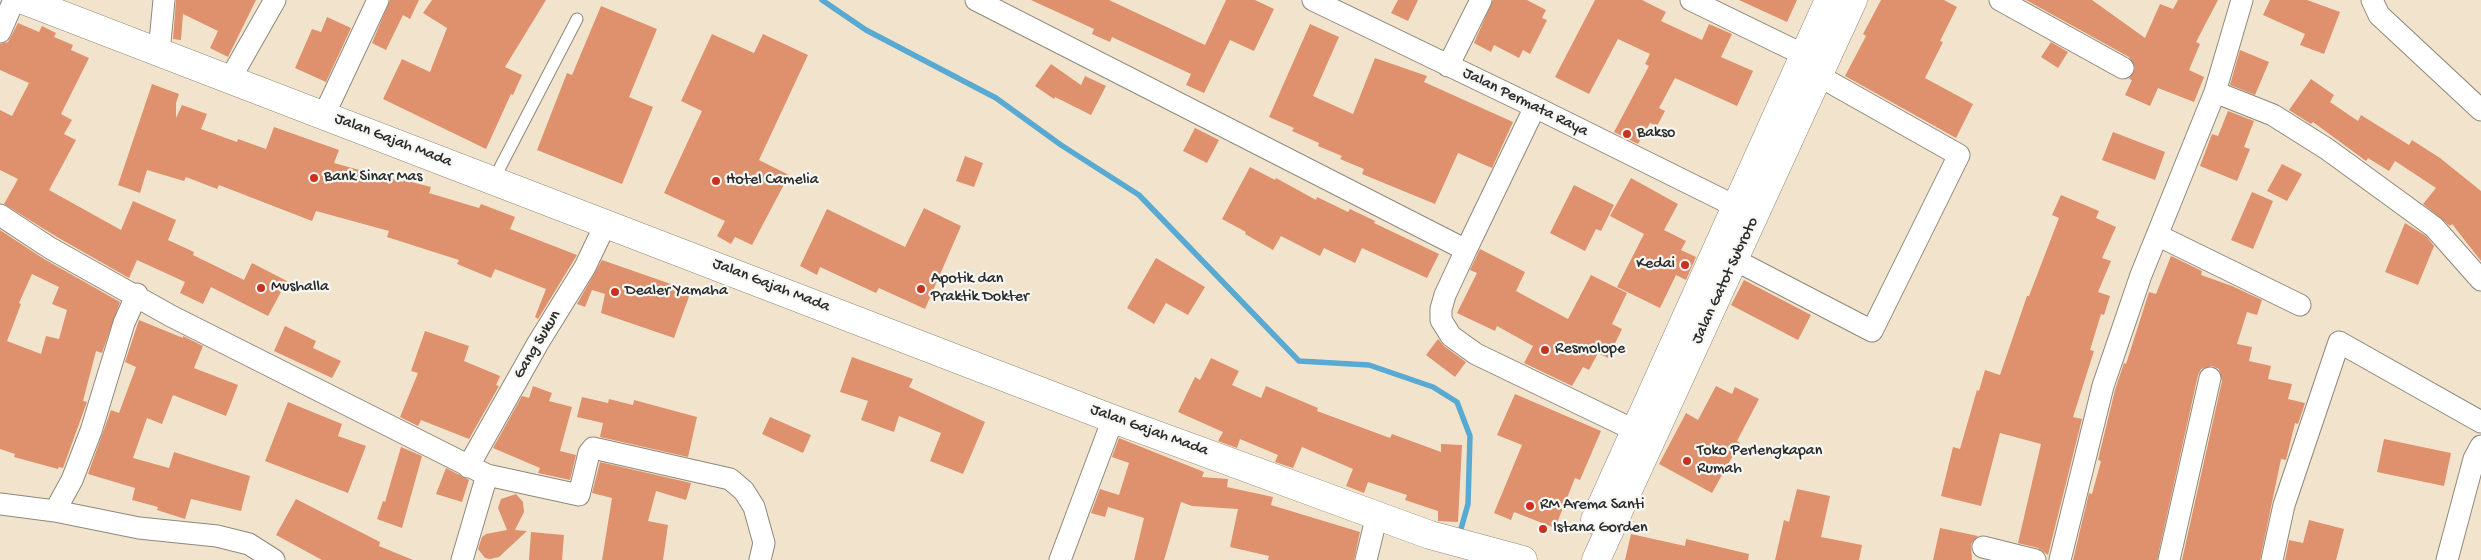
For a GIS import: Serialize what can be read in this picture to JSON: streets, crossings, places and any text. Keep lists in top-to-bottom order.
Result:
{
  "streets": {
    "main road": ["Jalan Gajah Mada", "Jalan Gatot Subroto"],
    "street": ["Jalan Permata Raya", "Gang Sukun"]
  },
  "crossings": [
    ["Jalan Permata Raya", "Jalan Gatot Subroto"],
    ["Jalan Gajah Mada", "Gang Sukun"]
  ],
  "places": [
    "Bakso",
    "Bank Sinar Mas",
    "Hotel Camelia",
    "Kedai",
    "Mushalla",
    "Apotik dan Praktik Dokter",
    "Dealer Yamaha",
    "Resmolope",
    "Toko Perlengkapan Rumah",
    "RM Arema Santi",
    "Istana Gorden"
  ]
}
